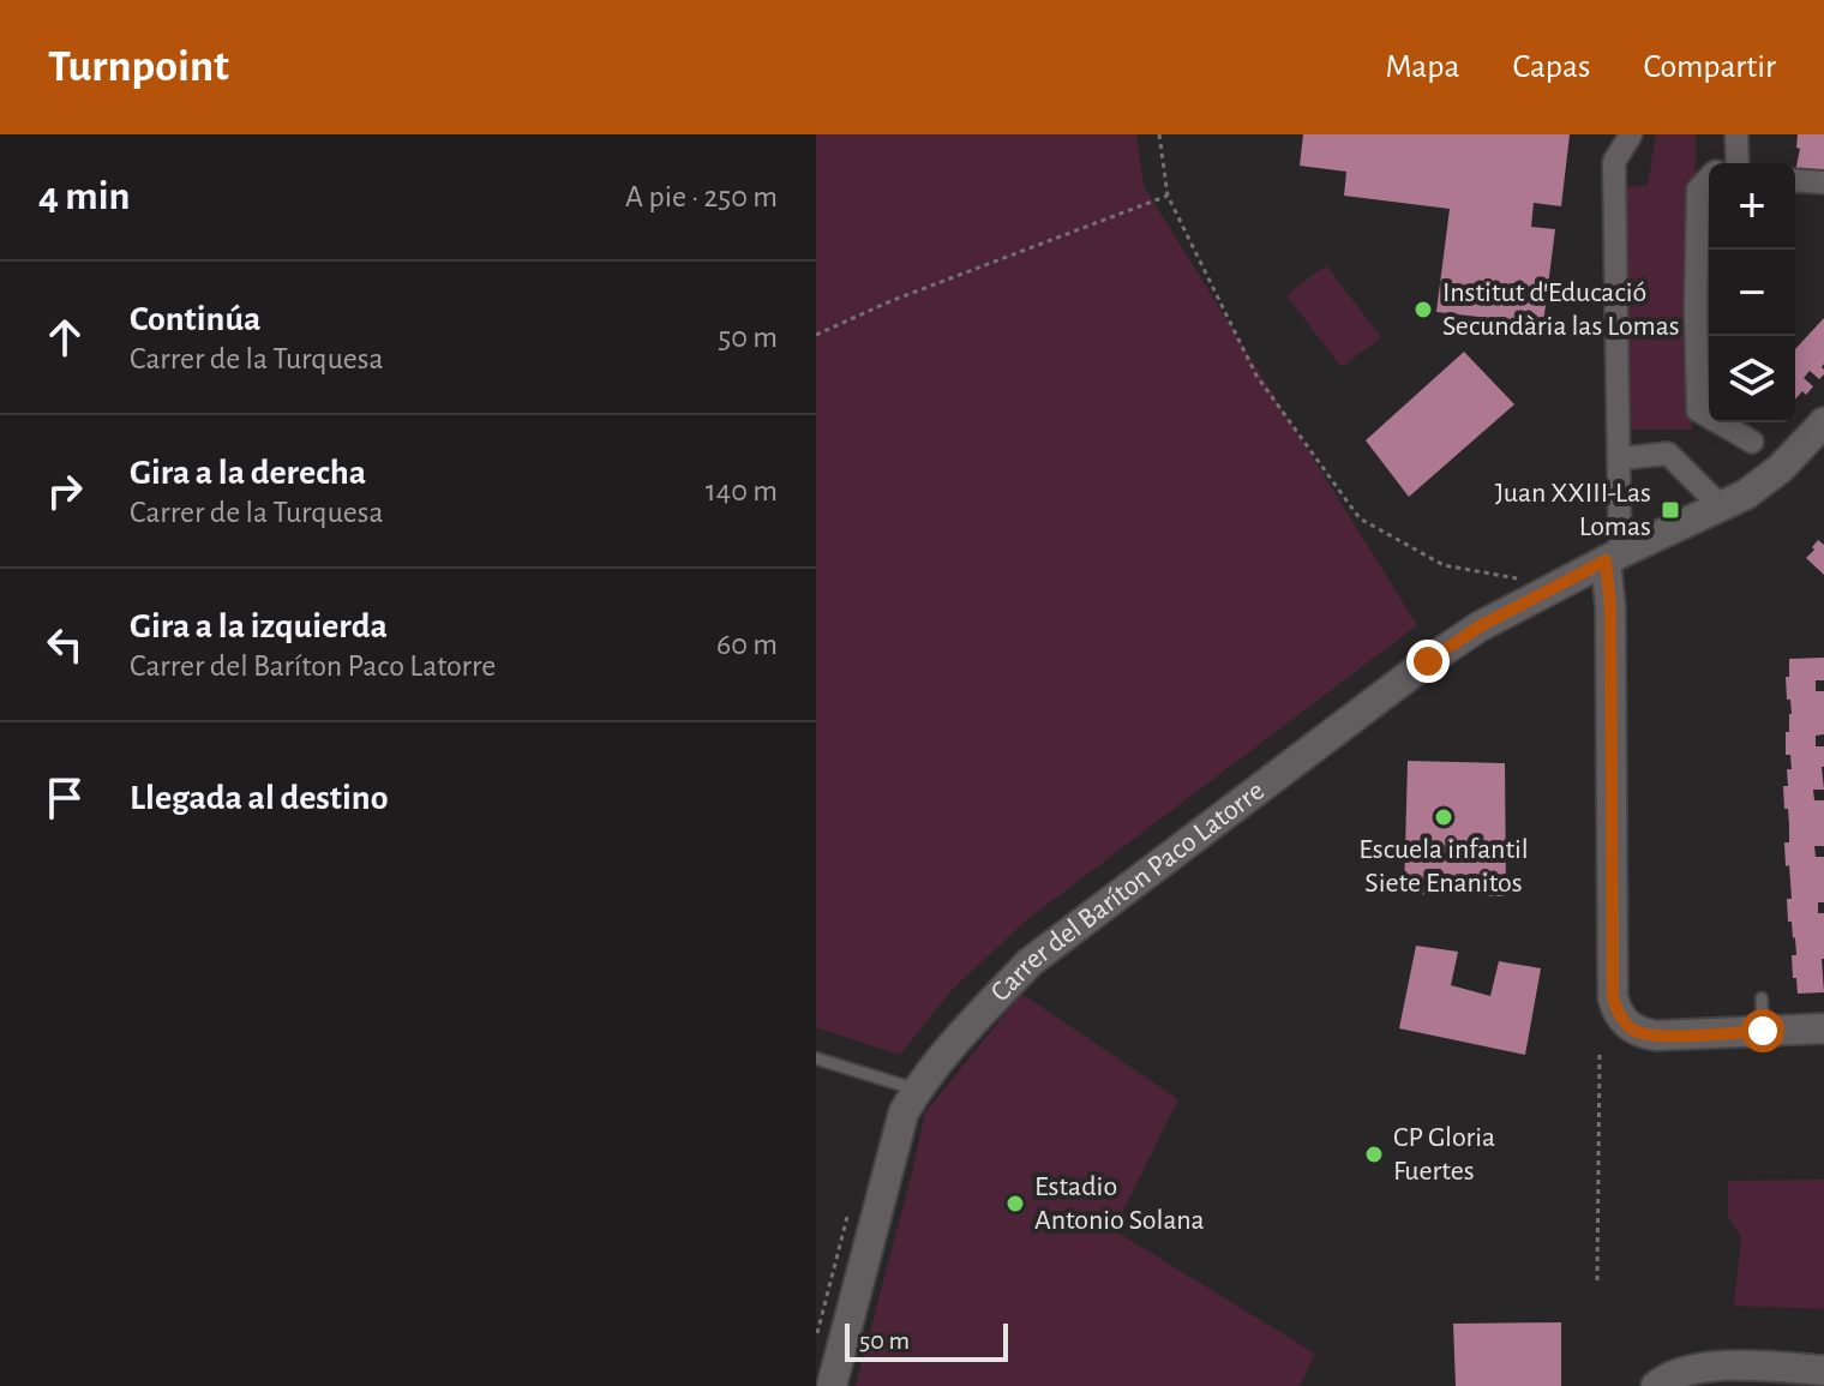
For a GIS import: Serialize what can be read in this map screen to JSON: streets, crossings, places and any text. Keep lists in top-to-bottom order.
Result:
{
  "streets": {
    "street": ["Carrer del Baríton Paco Latorre"]
  },
  "places": {
    "other": [
      "Institut d'Educació Secundària las Lomas",
      "Escuela infantil Siete Enanitos",
      "CP Gloria Fuertes",
      "Estadio Antonio Solana"
    ],
    "transit": ["Juan XXIII-Las Lomas"]
  },
  "scale_bar": "50 m",
  "page": {
    "header": "Turnpoint",
    "nav": ["Mapa", "Capas", "Compartir"],
    "heading": ["4 min", "A pie · 250 m"],
    "map_buttons": ["+", "−"],
    "list": [
      ["Continúa", "Carrer de la Turquesa", "50 m"],
      ["Gira a la derecha", "Carrer de la Turquesa", "140 m"],
      ["Gira a la izquierda", "Carrer del Baríton Paco Latorre", "60 m"],
      "Llegada al destino"
    ],
    "scale": "50 m"
  }
}
